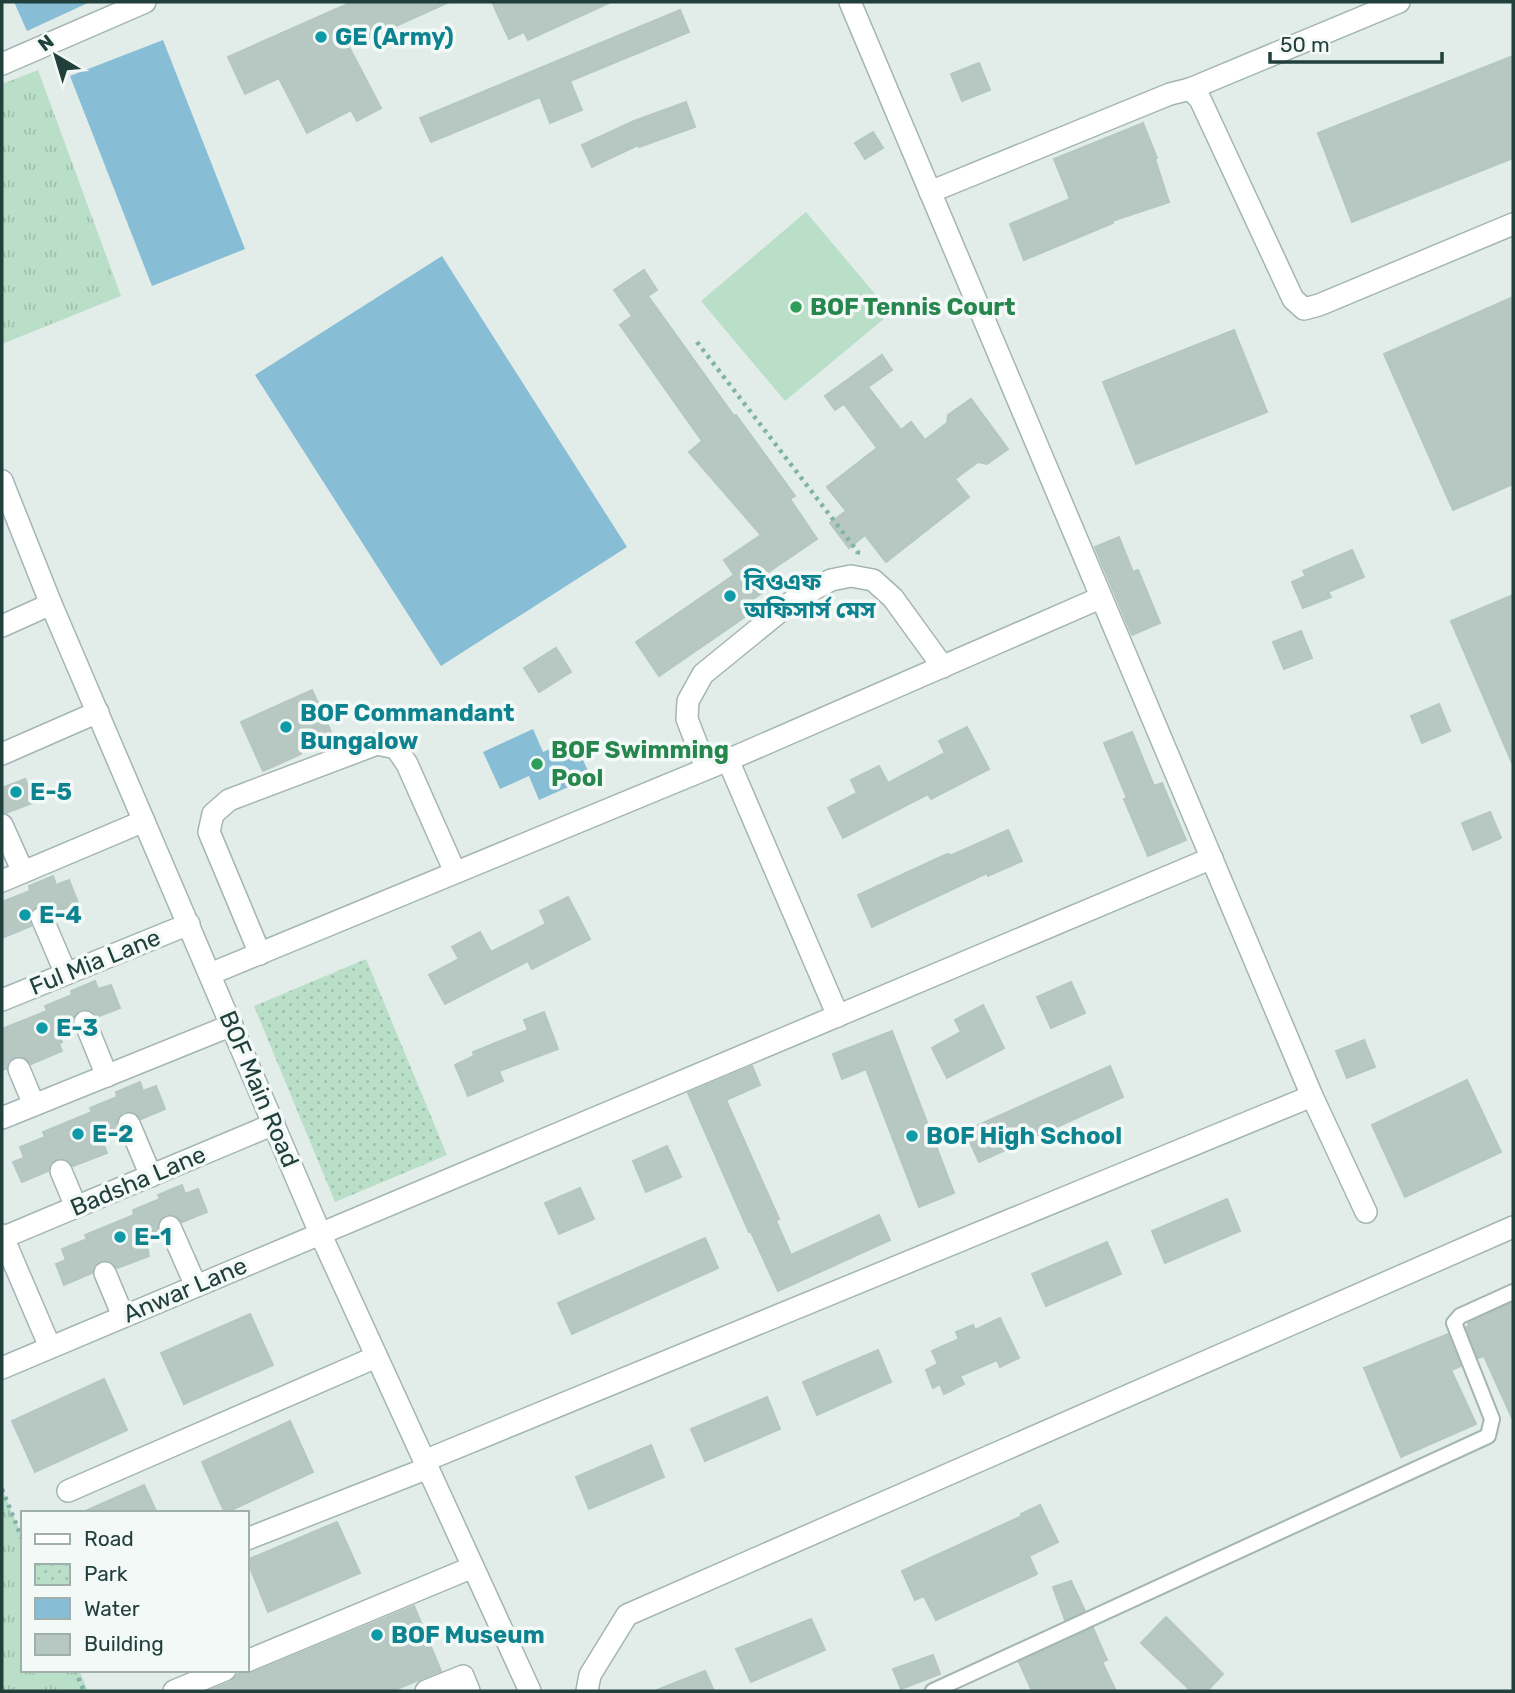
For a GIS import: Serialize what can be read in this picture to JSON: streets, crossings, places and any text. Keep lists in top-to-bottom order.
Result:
{
  "streets": {
    "street": [
      "Ful Mia Lane",
      "BOF Main Road",
      "Badsha Lane",
      "Anwar Lane"
    ]
  },
  "crossings": [
    ["Ful Mia Lane", "BOF Main Road"],
    ["BOF Main Road", "Badsha Lane"],
    ["BOF Main Road", "Anwar Lane"]
  ],
  "places": [
    "GE (Army)",
    "BOF Tennis Court",
    "বিওএফ অফিসার্স মেস",
    "BOF Commandant Bungalow",
    "BOF Swimming Pool",
    "E-5",
    "E-4",
    "E-3",
    "E-2",
    "BOF High School",
    "E-1",
    "BOF Museum"
  ],
  "legend": [
    "Road",
    "Park",
    "Water",
    "Building"
  ],
  "scale_bar": "50 m",
  "north": "top left"
}
